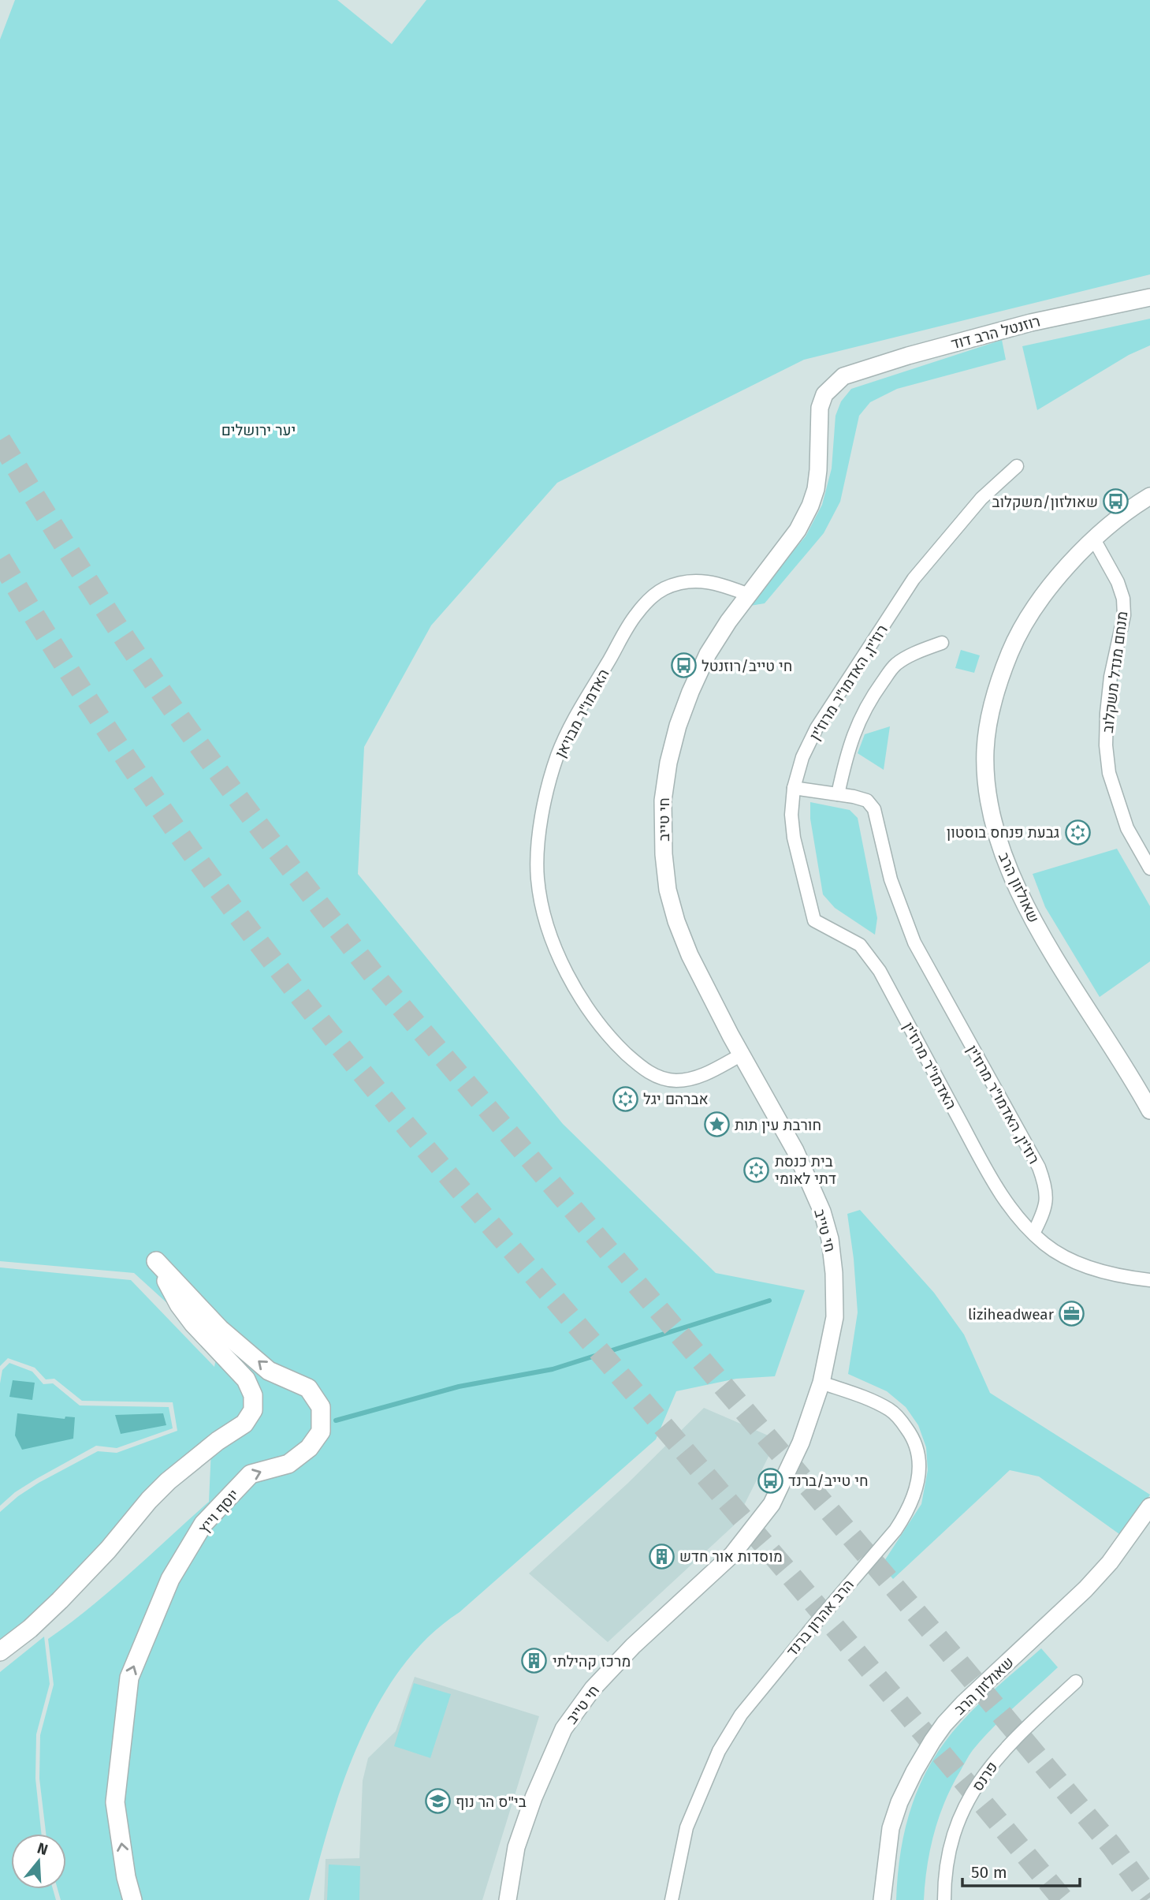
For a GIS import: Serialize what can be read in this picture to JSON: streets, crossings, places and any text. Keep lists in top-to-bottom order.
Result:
{
  "streets": {
    "main road": ["יוסף וייץ"],
    "street": [
      "רוזנטל הרב דוד",
      "מנחם מנדל משקלוב",
      "רוז'ין, האדמו\"ר מרוז'ין",
      "האדמו\"ר מבויאן",
      "חי טייב",
      "שאולזון הרב",
      "האדמו\"ר מרוז'ין",
      "הרב אהרון ברנד",
      "פרנס"
    ]
  },
  "crossings": [
    ["רוזנטל הרב דוד", "חי טייב"],
    ["מנחם מנדל משקלוב", "שאולזון הרב"],
    ["רוז'ין, האדמו\"ר מרוז'ין", "האדמו\"ר מרוז'ין"],
    ["האדמו\"ר מבויאן", "חי טייב"],
    ["חי טייב", "הרב אהרון ברנד"]
  ],
  "parks": ["יער ירושלים"],
  "places": {
    "bus stop": ["שאולזון/משקלוב", "חי טייב/רוזנטל", "חי טייב/ברנד"],
    "synagogue": ["גבעת פנחס בוסטון", "אברהם יגל", "בית כנסת דתי לאומי"],
    "place": ["חורבת עין תות"],
    "office": ["liziheadwear"],
    "building": ["מוסדות אור חדש", "מרכז קהילתי"],
    "school or university": ["בי\"ס הר נוף"]
  },
  "scale_bar": "50 m",
  "north": "top"
}
